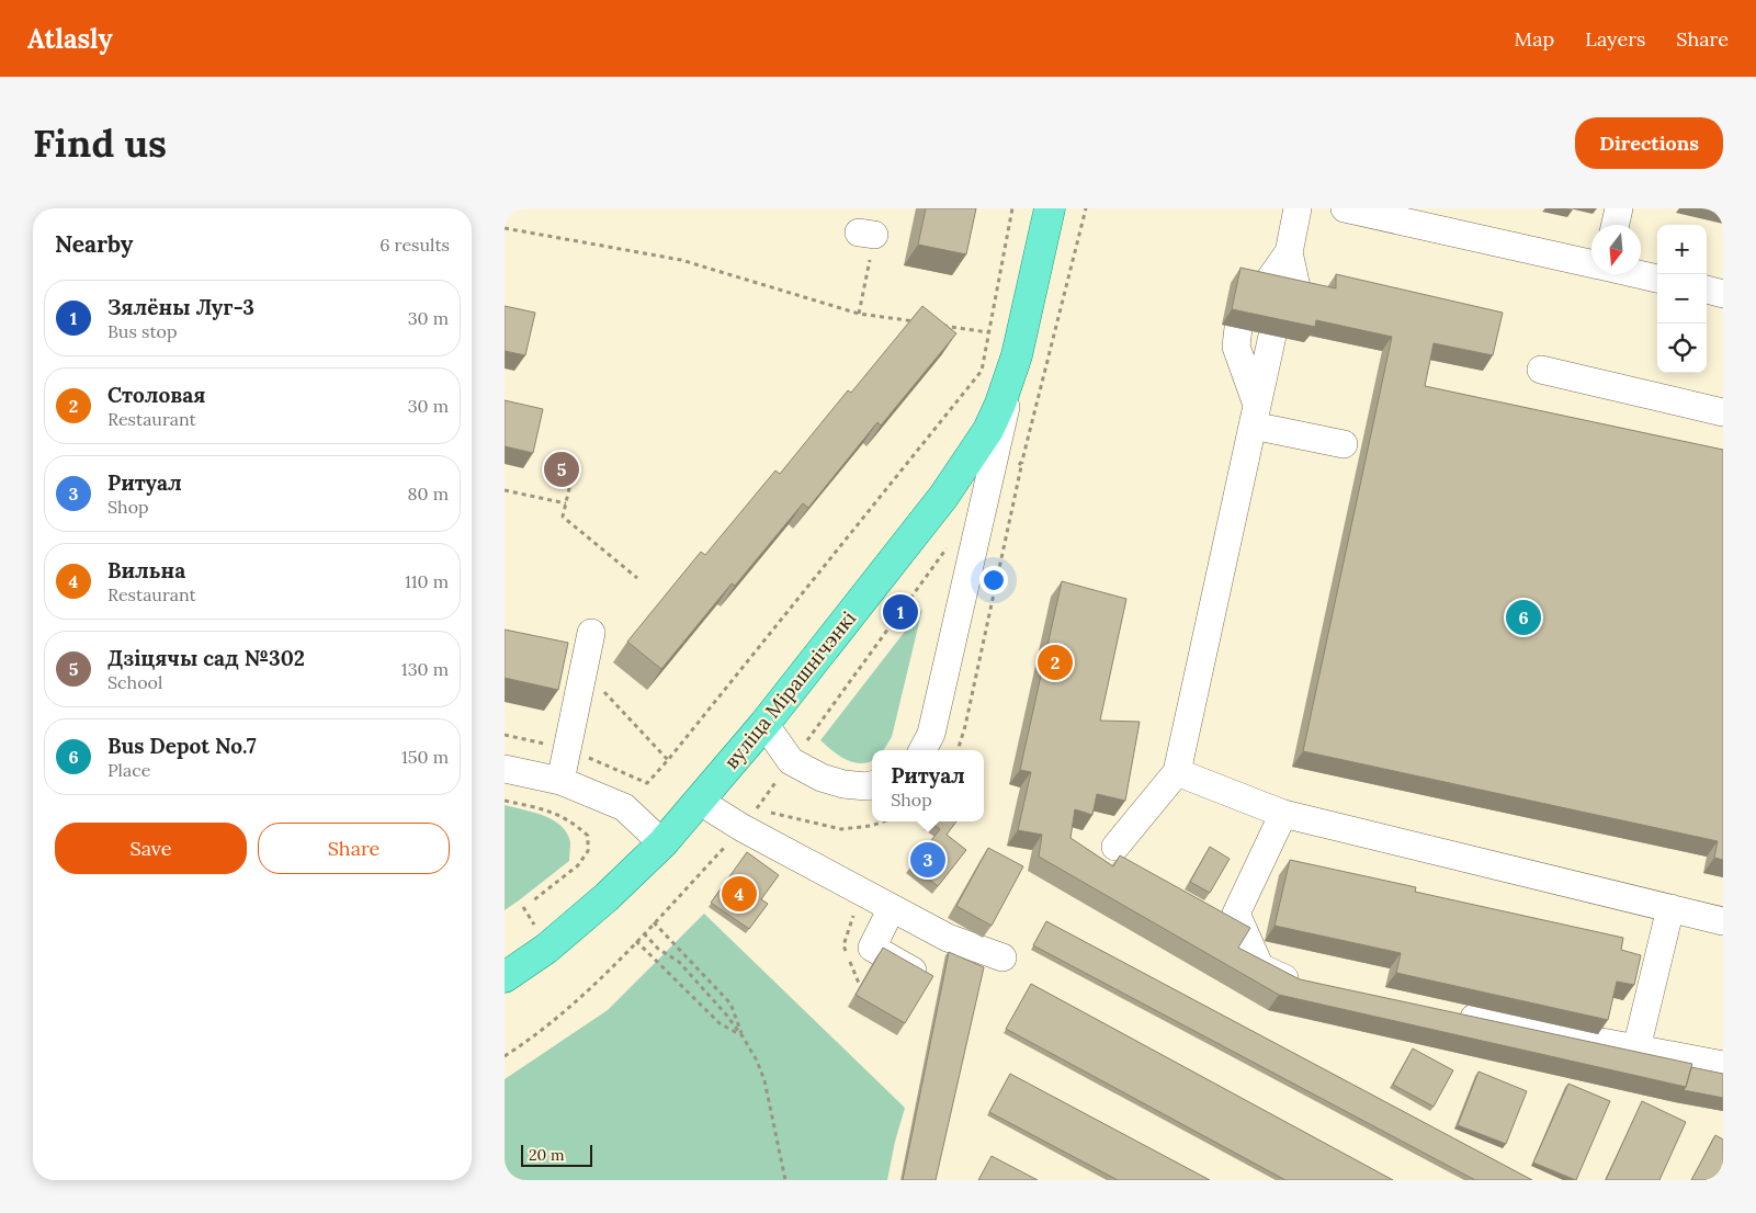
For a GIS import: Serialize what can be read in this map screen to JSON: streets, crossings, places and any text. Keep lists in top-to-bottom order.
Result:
{
  "streets": {
    "main road": ["вуліца Мірашнічэнкі"]
  },
  "scale_bar": "20 m",
  "north": "bottom",
  "page": {
    "header": "Atlasly",
    "nav": ["Map", "Layers", "Share"],
    "buttons": [
      "Directions",
      ["Save", "Share"]
    ],
    "title": "Find us",
    "heading": ["Nearby", "6 results"],
    "map_buttons": ["+", "−"],
    "list": [
      {
        "mark": "1",
        "name": "Зялёны Луг-3",
        "note": "Bus stop",
        "value": "30 m"
      },
      {
        "mark": "2",
        "name": "Столовая",
        "note": "Restaurant",
        "value": "30 m"
      },
      {
        "mark": "3",
        "name": "Ритуал",
        "note": "Shop",
        "value": "80 m"
      },
      {
        "mark": "4",
        "name": "Вильна",
        "note": "Restaurant",
        "value": "110 m"
      },
      {
        "mark": "5",
        "name": "Дзіцячы сад №302",
        "note": "School",
        "value": "130 m"
      },
      {
        "mark": "6",
        "name": "Bus Depot No.7",
        "note": "Place",
        "value": "150 m"
      }
    ],
    "pins": [
      "5",
      "1",
      "6",
      "2",
      "3",
      "4"
    ],
    "popup": ["Ритуал", "Shop"],
    "scale": "20 m"
  }
}
